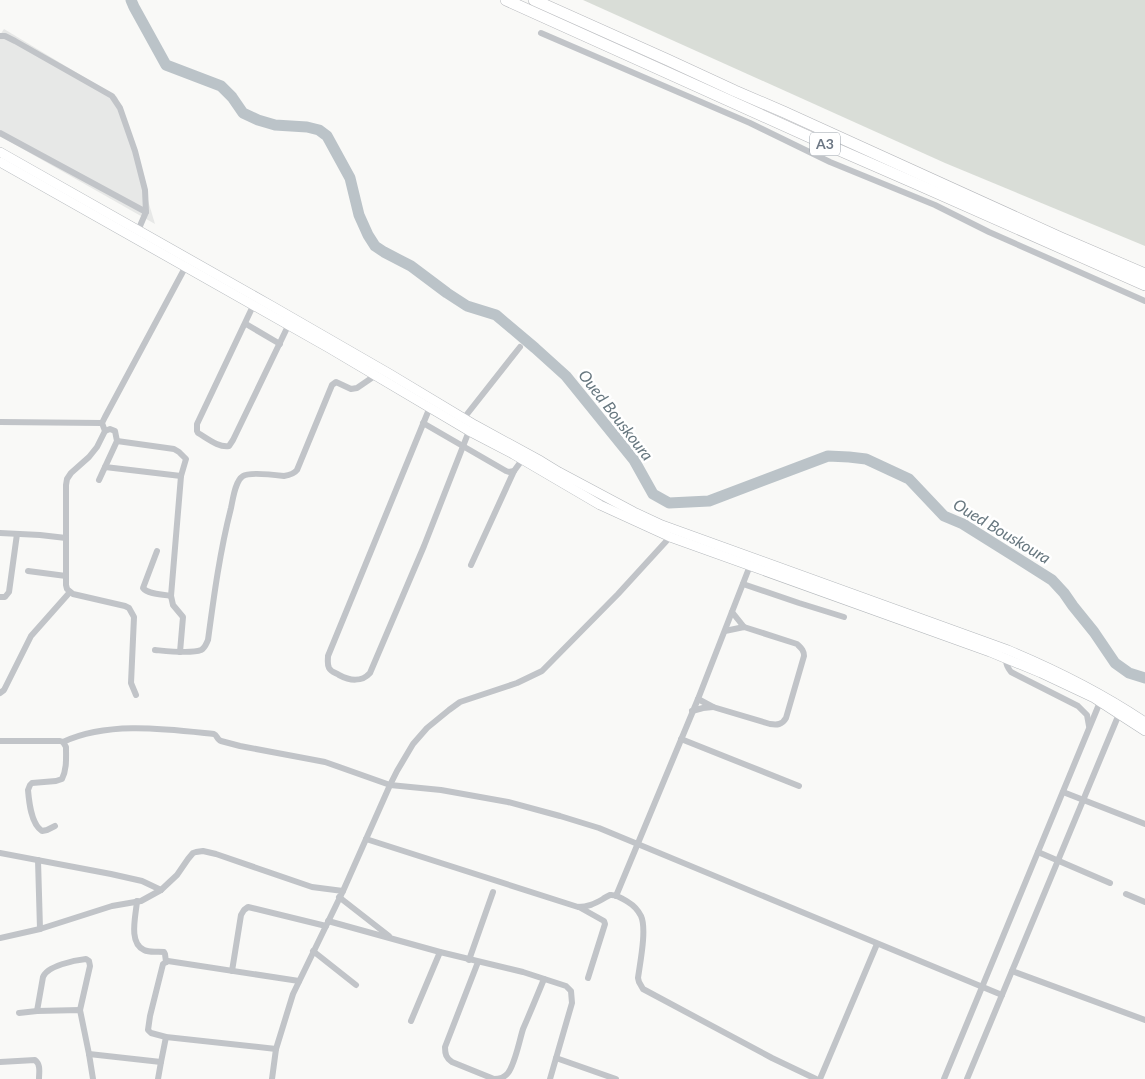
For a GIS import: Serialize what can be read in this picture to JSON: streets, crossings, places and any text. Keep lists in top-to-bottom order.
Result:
{
  "streets": {
    "highway": ["A3"]
  },
  "water": ["Oued Bouskoura"]
}
